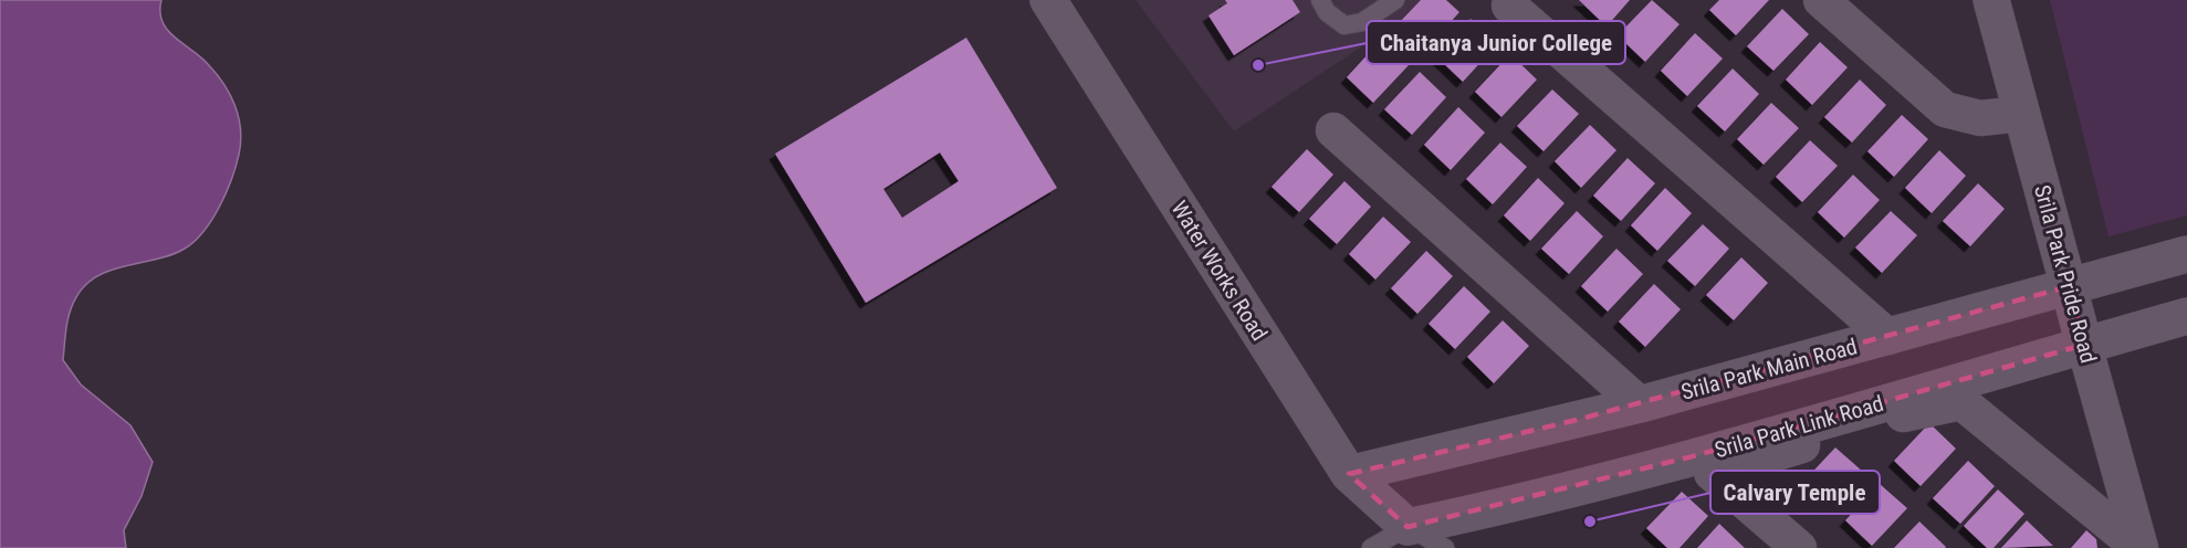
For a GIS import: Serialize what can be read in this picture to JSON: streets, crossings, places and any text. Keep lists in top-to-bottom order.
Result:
{
  "streets": {
    "street": [
      "Water Works Road",
      "Srila Park Pride Road",
      "Srila Park Main Road",
      "Srila Park Link Road"
    ]
  },
  "crossings": [
    ["Water Works Road", "Srila Park Main Road"],
    ["Water Works Road", "Srila Park Link Road"],
    ["Srila Park Pride Road", "Srila Park Main Road"],
    ["Srila Park Pride Road", "Srila Park Link Road"]
  ],
  "places": ["Chaitanya Junior College", "Calvary Temple"]
}
